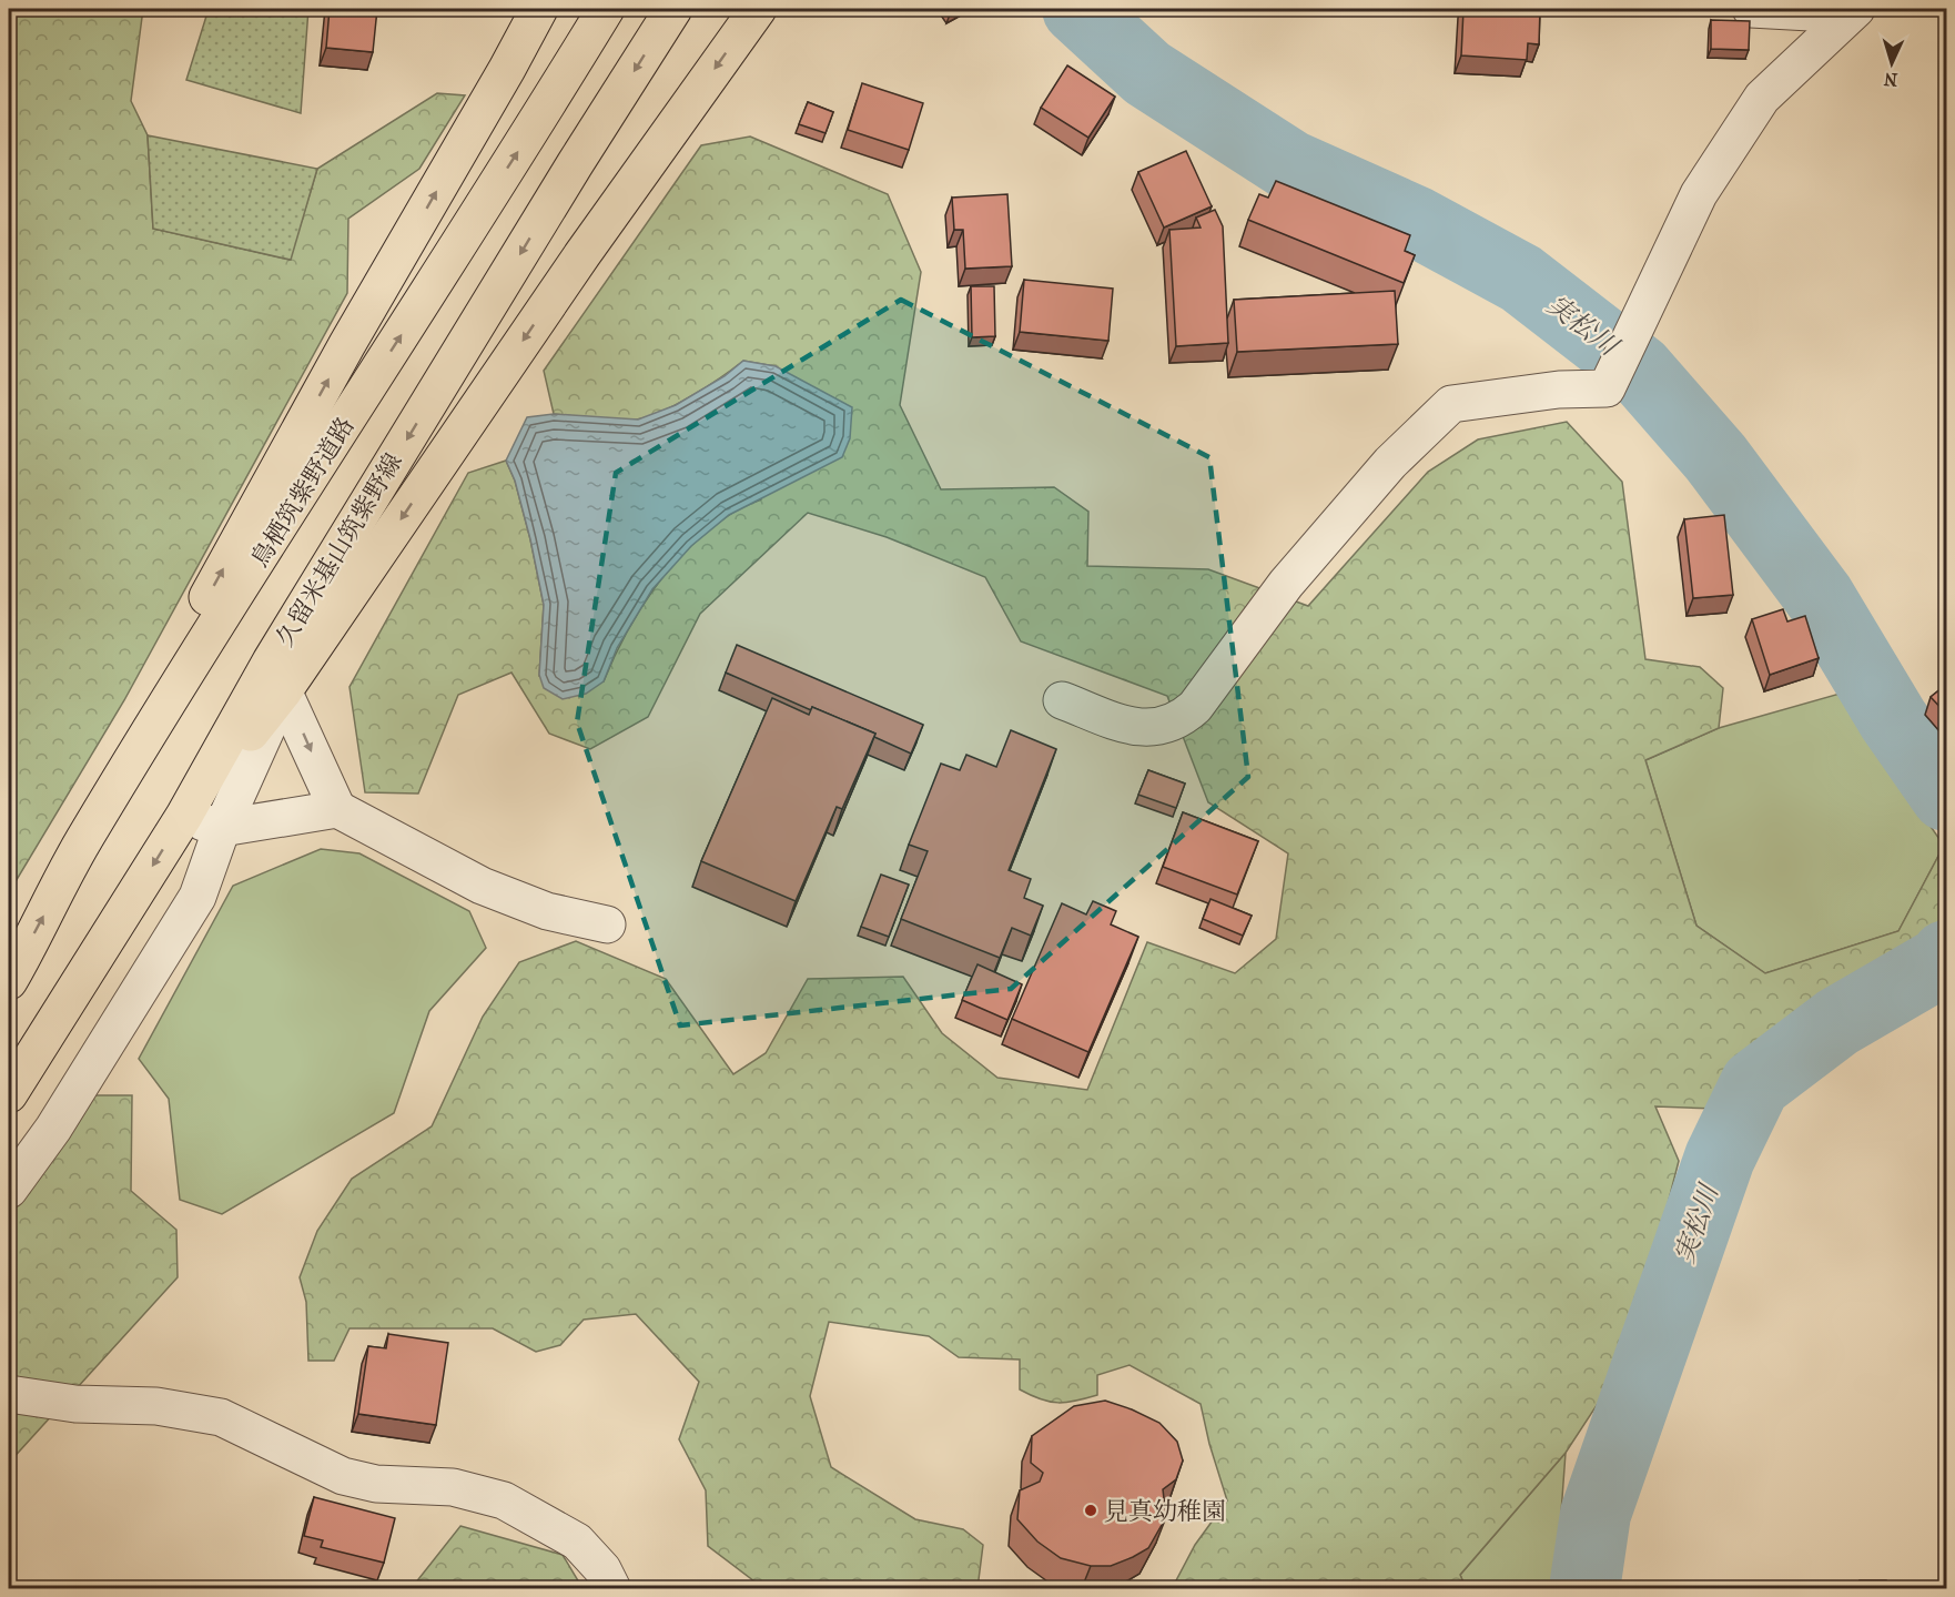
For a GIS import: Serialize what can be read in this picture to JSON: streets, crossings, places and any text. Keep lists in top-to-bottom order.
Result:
{
  "streets": {
    "main road": ["鳥栖筑紫野道路", "久留米基山筑紫野線"]
  },
  "water": ["実松川"],
  "places": ["見真幼稚園"],
  "north": "bottom"
}
